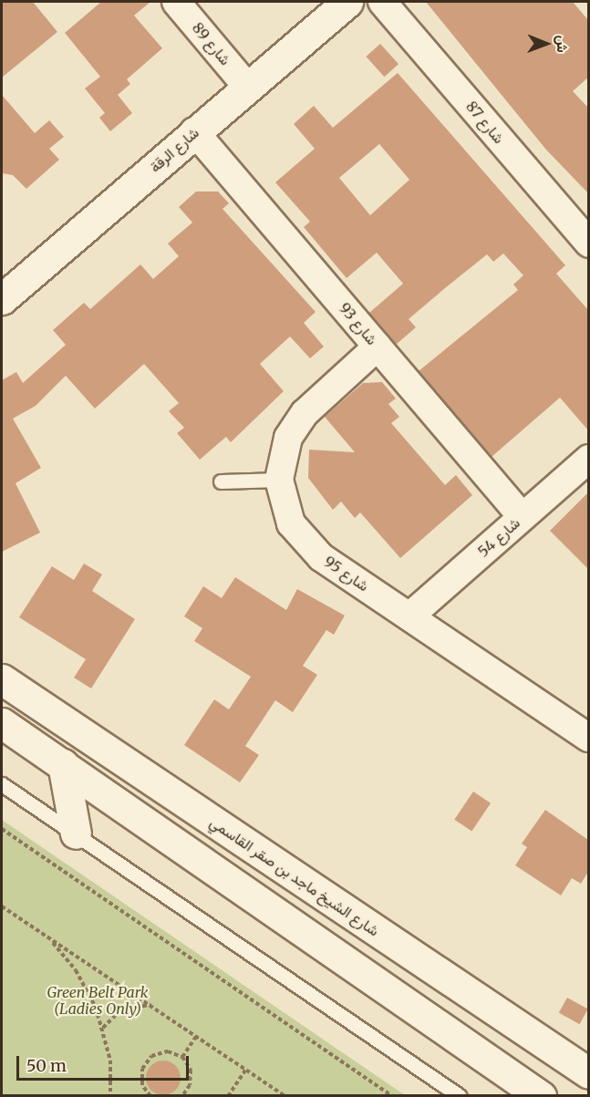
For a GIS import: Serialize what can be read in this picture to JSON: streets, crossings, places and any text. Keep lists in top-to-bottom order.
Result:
{
  "streets": {
    "main road": ["شارع الرقة", "شارع الشيخ ماجد بن صقر القاسمي"],
    "street": [
      "شارع 89",
      "شارع 87",
      "شارع 93",
      "شارع 54",
      "شارع 95"
    ]
  },
  "crossings": [
    ["شارع 89", "شارع الرقة"],
    ["شارع الرقة", "شارع 93"],
    ["شارع 93", "شارع 54"],
    ["شارع 93", "شارع 95"],
    ["شارع 54", "شارع 95"]
  ],
  "parks": ["Green Belt Park (Ladies Only)"],
  "scale_bar": "50 m",
  "north": "right"
}
